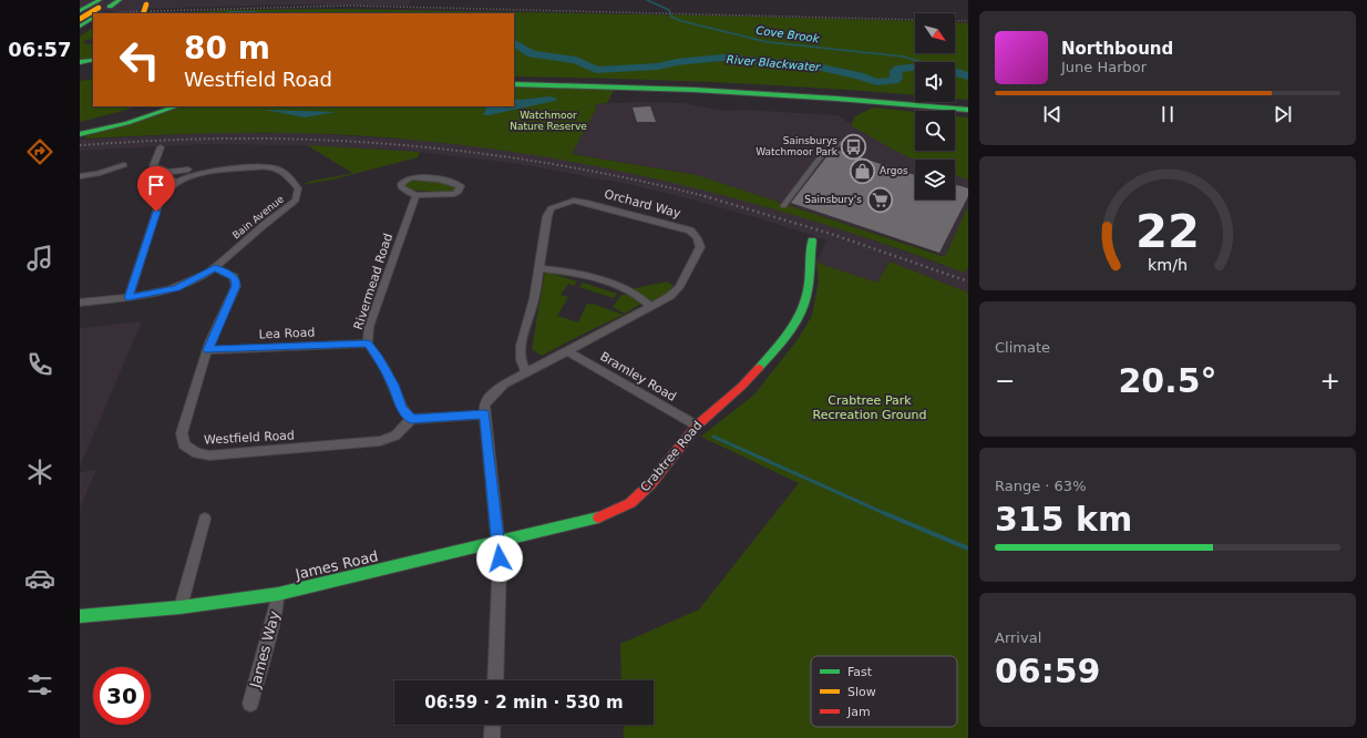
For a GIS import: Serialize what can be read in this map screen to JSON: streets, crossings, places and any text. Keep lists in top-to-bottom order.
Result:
{
  "streets": {
    "main road": ["Crabtree Road", "James Road"],
    "street": [
      "Orchard Way",
      "Bain Avenue",
      "Rivermead Road",
      "Lea Road",
      "Bramley Road",
      "Westfield Road",
      "James Way"
    ]
  },
  "crossings": [
    ["Orchard Way", "Bramley Road"],
    ["Orchard Way", "Crabtree Road"],
    ["Orchard Way", "James Road"],
    ["Bain Avenue", "Westfield Road"],
    ["Rivermead Road", "Lea Road"],
    ["Rivermead Road", "Westfield Road"],
    ["Lea Road", "Westfield Road"],
    ["Bramley Road", "Crabtree Road"],
    ["Crabtree Road", "James Road"],
    ["James Road", "James Way"]
  ],
  "water": ["Cove Brook", "River Blackwater"],
  "parks": ["Watchmoor Nature Reserve", "Crabtree Park Recreation Ground"],
  "places": {
    "bus stop": ["Sainsburys Watchmoor Park"],
    "shop": ["Argos"],
    "supermarket": ["Sainsbury's"]
  },
  "legend": ["Fast", "Slow", "Jam"],
  "north": "bottom right",
  "page": {
    "tabs": "06:57",
    "turn": ["80 m", "Westfield Road"],
    "song": ["Northbound", "June Harbor"],
    "tile": [
      "Climate",
      ["Range · 63%", "315 km"],
      ["Arrival", "06:59"]
    ],
    "heat": ["−", "20.5°", "+"],
    "limit": "30",
    "trip": "06:59 · 2 min · 530 m",
    "gauge": ["22", "km/h"]
  }
}
